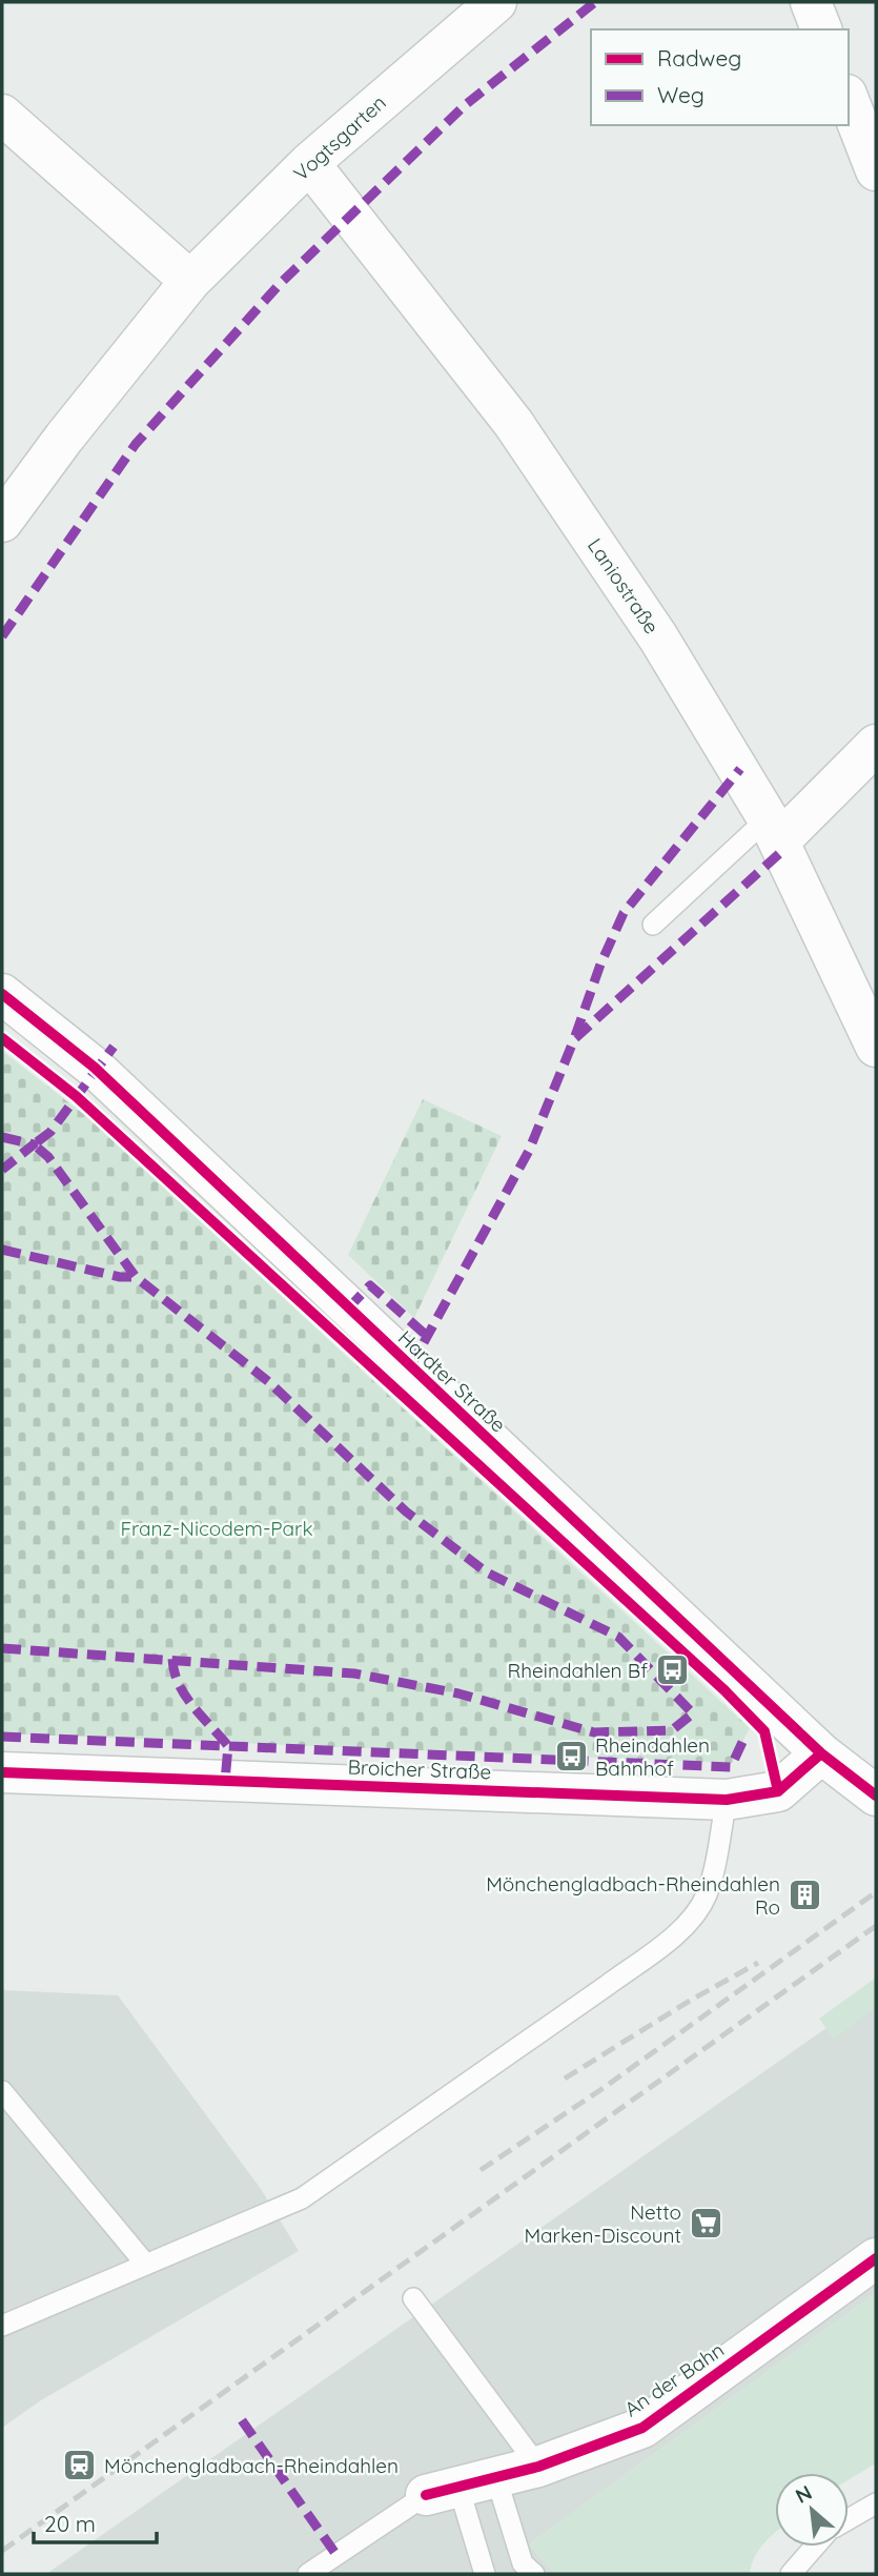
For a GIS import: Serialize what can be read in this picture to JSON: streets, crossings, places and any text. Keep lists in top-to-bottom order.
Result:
{
  "streets": {
    "street": [
      "Vogtsgarten",
      "Laniostraße",
      "Hardter Straße",
      "Broicher Straße",
      "An der Bahn"
    ]
  },
  "crossings": [
    ["Vogtsgarten", "Laniostraße"],
    ["Hardter Straße", "Broicher Straße"]
  ],
  "parks": ["Franz-Nicodem-Park"],
  "places": {
    "bus stop": ["Rheindahlen Bf", "Rheindahlen Bahnhof"],
    "building": ["Mönchengladbach-Rheindahlen Ro"],
    "supermarket": ["Netto Marken-Discount"],
    "station": ["Mönchengladbach-Rheindahlen"]
  },
  "legend": ["Radweg", "Weg"],
  "scale_bar": "20 m",
  "north": "top left"
}
